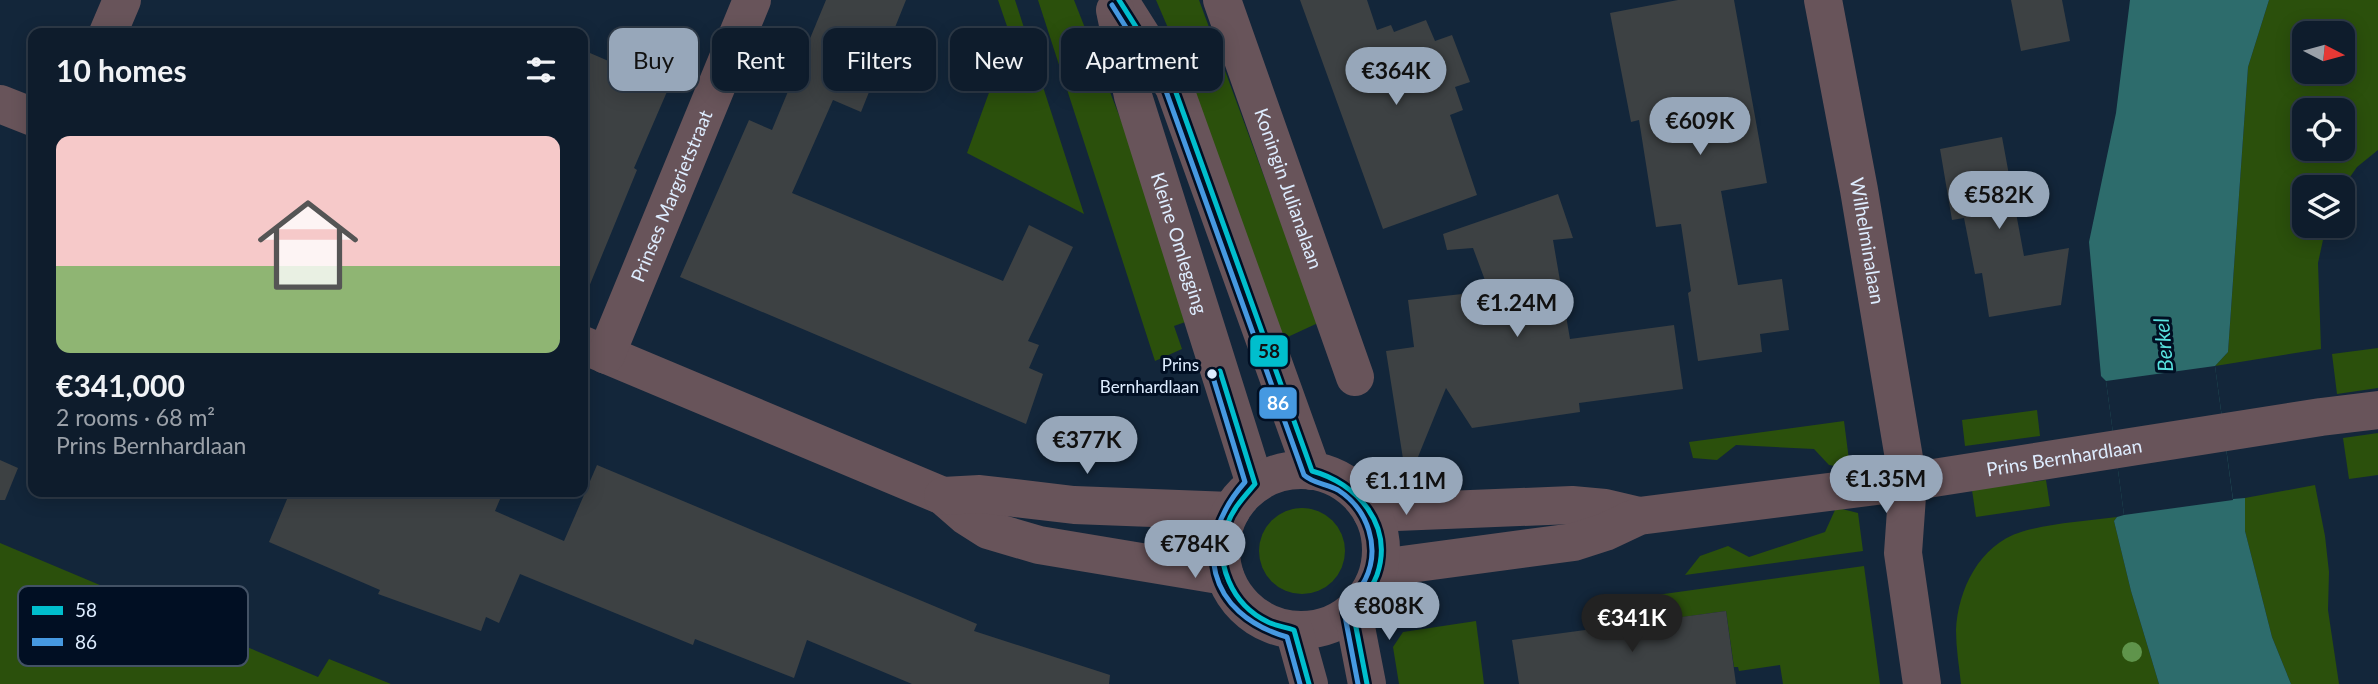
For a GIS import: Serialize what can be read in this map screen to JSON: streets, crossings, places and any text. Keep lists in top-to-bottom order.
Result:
{
  "streets": {
    "street": [
      "Koningin Julianalaan",
      "Prinses Margrietstraat",
      "Wilhelminalaan",
      "Kleine Omlegging",
      "Prins Bernhardlaan"
    ]
  },
  "crossings": [
    ["Wilhelminalaan", "Prins Bernhardlaan"],
    ["Kleine Omlegging", "Prins Bernhardlaan"]
  ],
  "water": ["Berkel"],
  "places": ["Prins Bernhardlaan"],
  "lines": ["transit line 58", "transit line 86"],
  "legend": ["58", "86"],
  "north": "right",
  "page": {
    "chip": [
      "Buy",
      "Rent",
      "Filters",
      "New",
      "Apartment"
    ],
    "heading": "10 homes",
    "price": [
      "€364K",
      "€609K",
      "€582K",
      "€1.24M",
      "€377K",
      "€1.35M",
      "€1.11M",
      "€784K",
      "€808K",
      "€341K"
    ],
    "list": [
      {
        "name": "€341,000",
        "note": "2 rooms · 68 m² · Prins Bernhardlaan"
      }
    ]
  }
}
